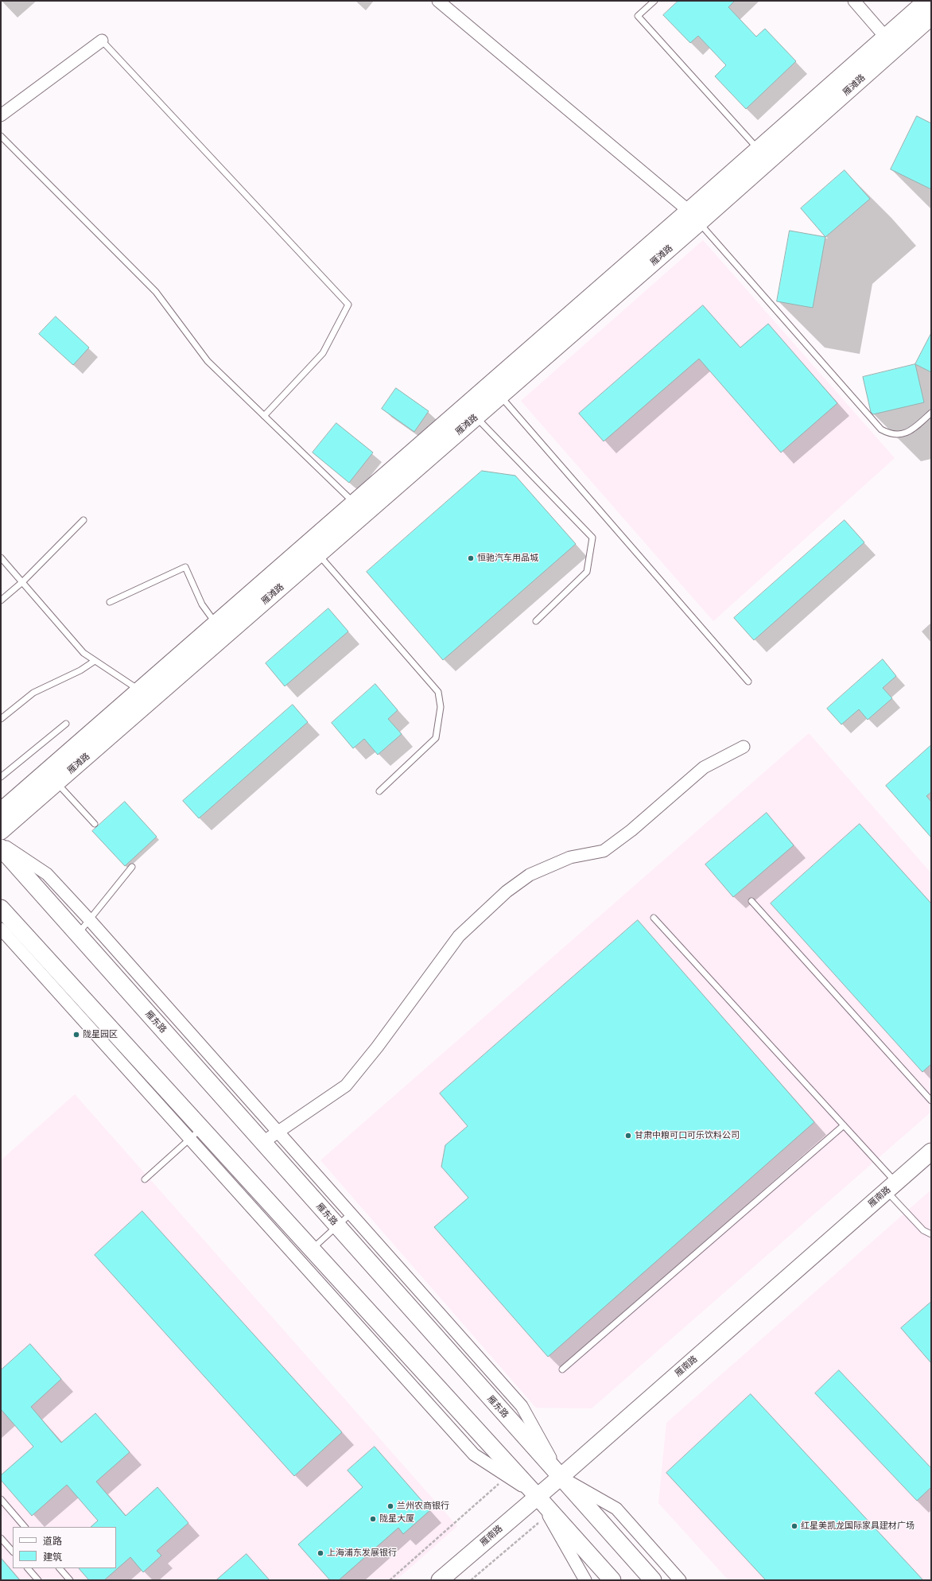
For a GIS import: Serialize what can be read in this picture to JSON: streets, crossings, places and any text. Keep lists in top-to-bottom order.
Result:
{
  "streets": {
    "main road": ["雁滩路", "雁东路", "雁南路"]
  },
  "crossings": [
    ["雁东路", "雁南路"]
  ],
  "places": [
    "恒驰汽车用品城",
    "陇星园区",
    "甘肃中粮可口可乐饮料公司",
    "兰州农商银行",
    "陇星大厦",
    "红星美凯龙国际家具建材广场",
    "上海浦东发展银行"
  ],
  "legend": ["道路", "建筑"]
}
